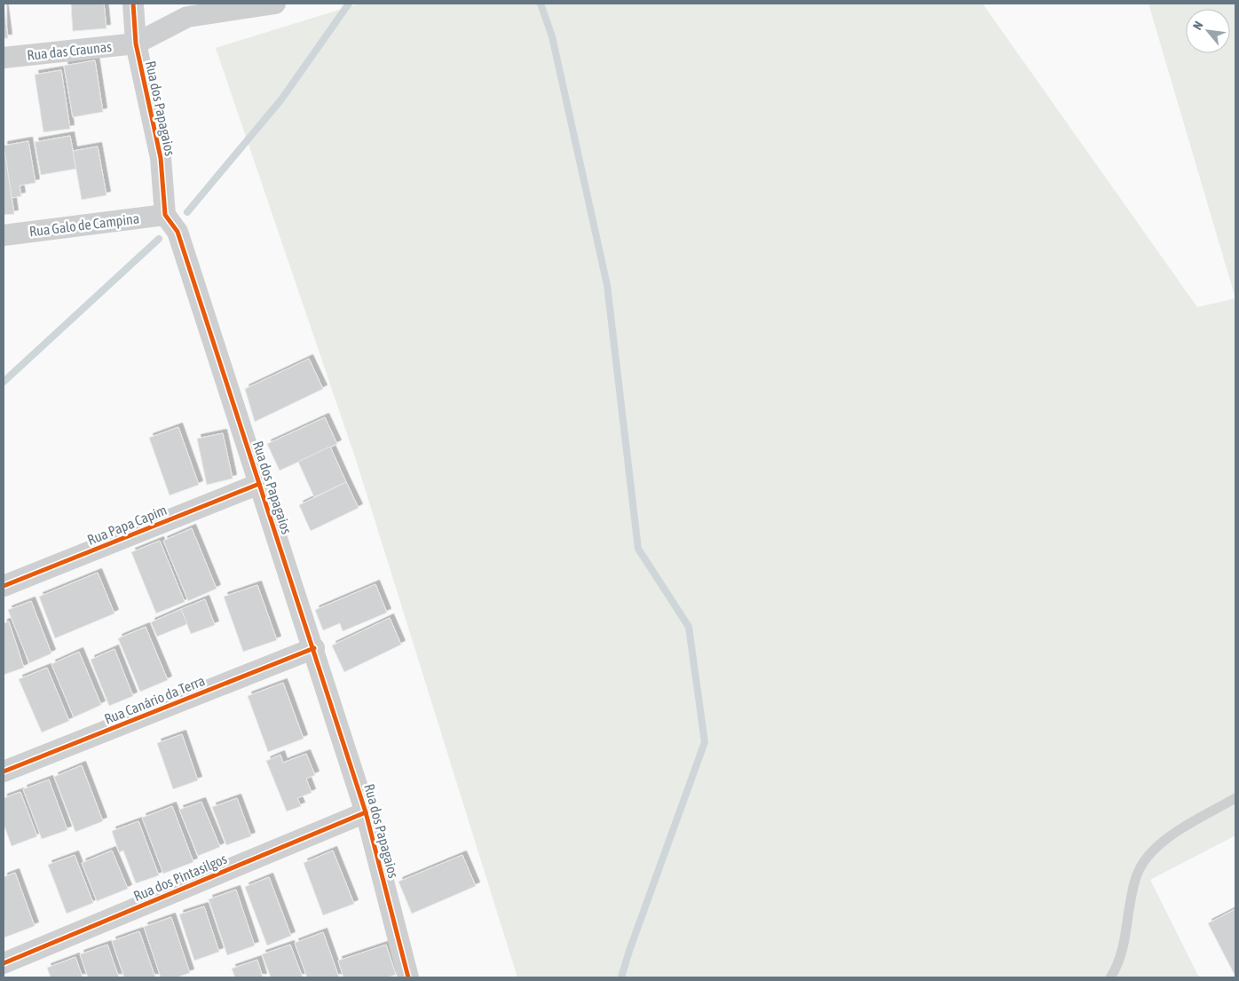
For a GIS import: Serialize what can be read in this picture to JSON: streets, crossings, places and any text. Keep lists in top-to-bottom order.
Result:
{
  "streets": {
    "street": [
      "Rua das Craunas",
      "Rua dos Papagaios",
      "Rua Galo de Campina",
      "Rua Papa Capim",
      "Rua Canário da Terra",
      "Rua dos Pintasilgos"
    ]
  },
  "crossings": [
    ["Rua das Craunas", "Rua dos Papagaios"],
    ["Rua dos Papagaios", "Rua Galo de Campina"],
    ["Rua dos Papagaios", "Rua Papa Capim"],
    ["Rua dos Papagaios", "Rua Canário da Terra"],
    ["Rua dos Papagaios", "Rua dos Pintasilgos"]
  ],
  "north": "top left"
}
